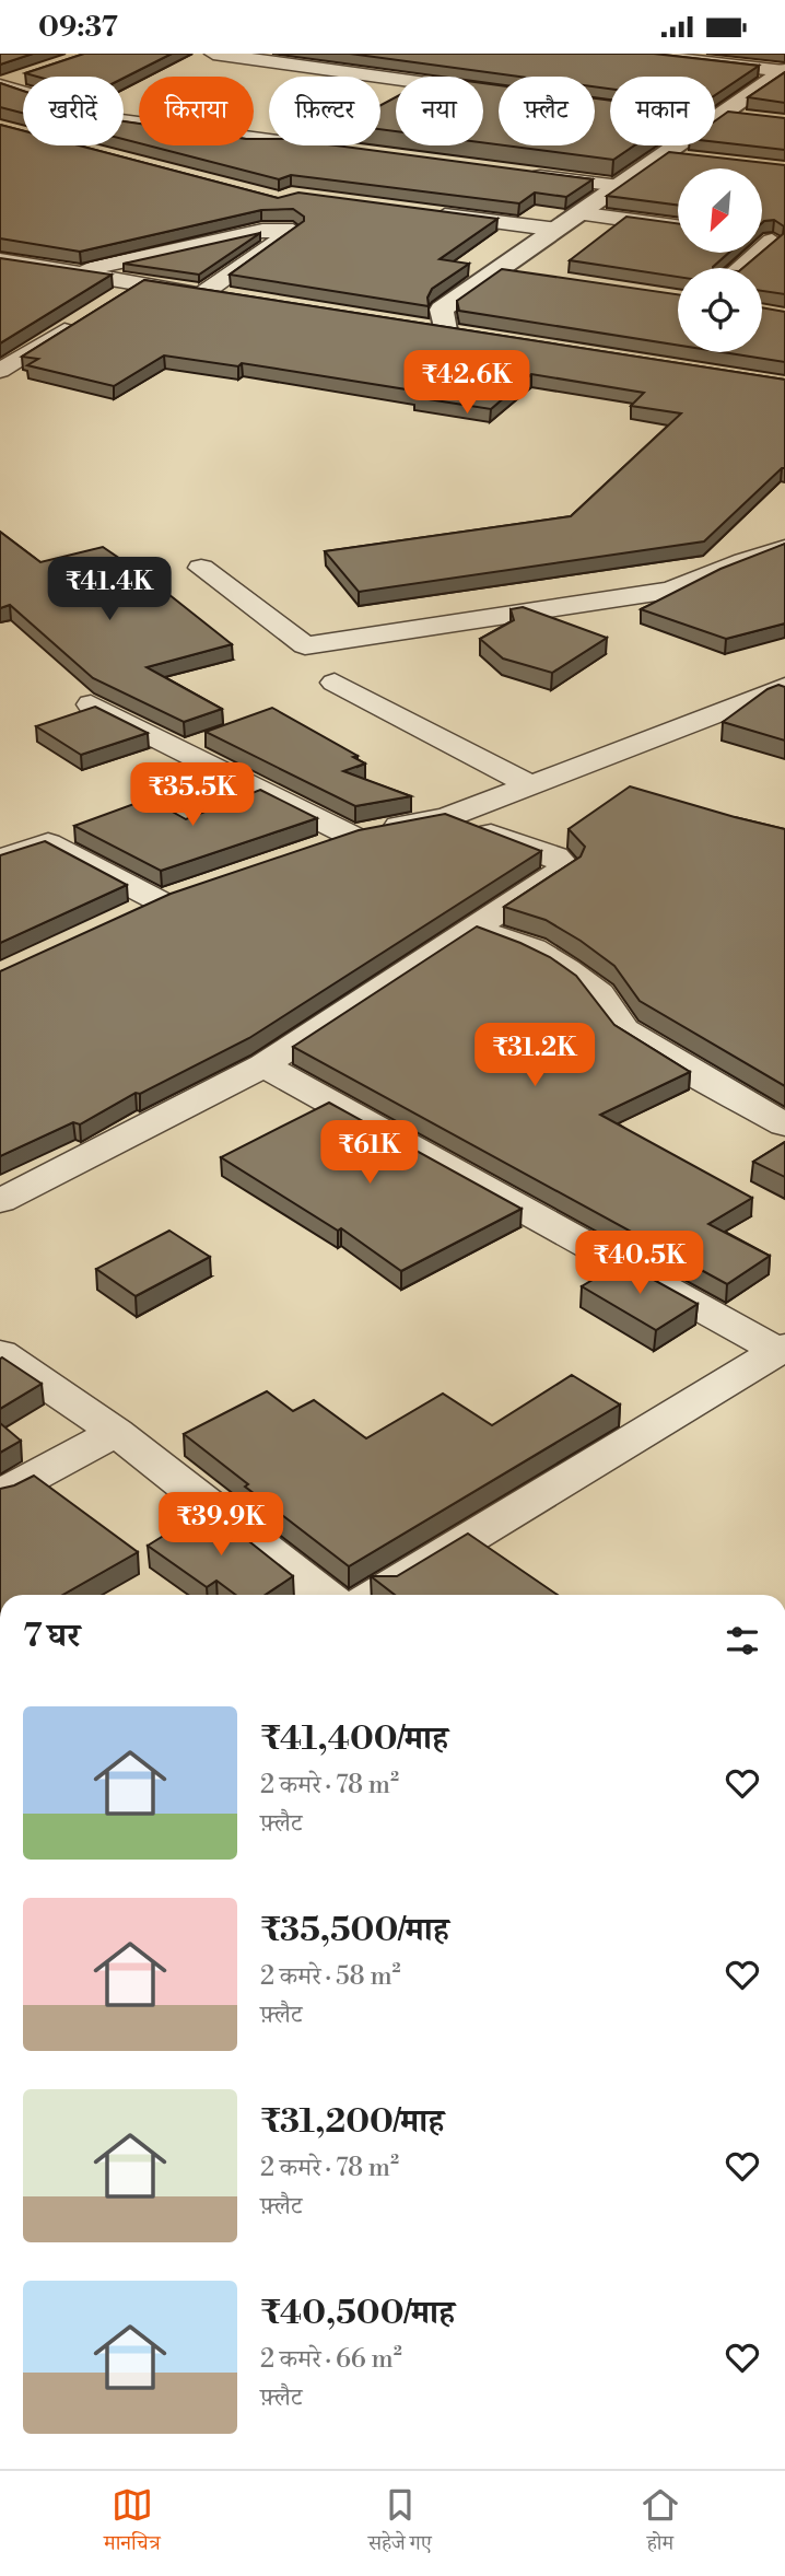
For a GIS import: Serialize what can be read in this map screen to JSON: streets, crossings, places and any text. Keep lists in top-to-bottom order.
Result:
{
  "north": "bottom left",
  "page": {
    "status": "09:37",
    "chip": [
      "खरीदें",
      "किराया",
      "फ़िल्टर",
      "नया",
      "फ़्लैट",
      "मकान"
    ],
    "price": [
      "₹42.6K",
      "₹41.4K",
      "₹35.5K",
      "₹31.2K",
      "₹61K",
      "₹40.5K",
      "₹39.9K"
    ],
    "heading": "7 घर",
    "list": [
      {
        "name": "₹41,400/माह",
        "note": "2 कमरे · 78 m² · फ़्लैट"
      },
      {
        "name": "₹35,500/माह",
        "note": "2 कमरे · 58 m² · फ़्लैट"
      },
      {
        "name": "₹31,200/माह",
        "note": "2 कमरे · 78 m² · फ़्लैट"
      },
      {
        "name": "₹40,500/माह",
        "note": "2 कमरे · 66 m² · फ़्लैट"
      }
    ],
    "tabs": ["मानचित्र", "सहेजे गए", "होम"]
  }
}
